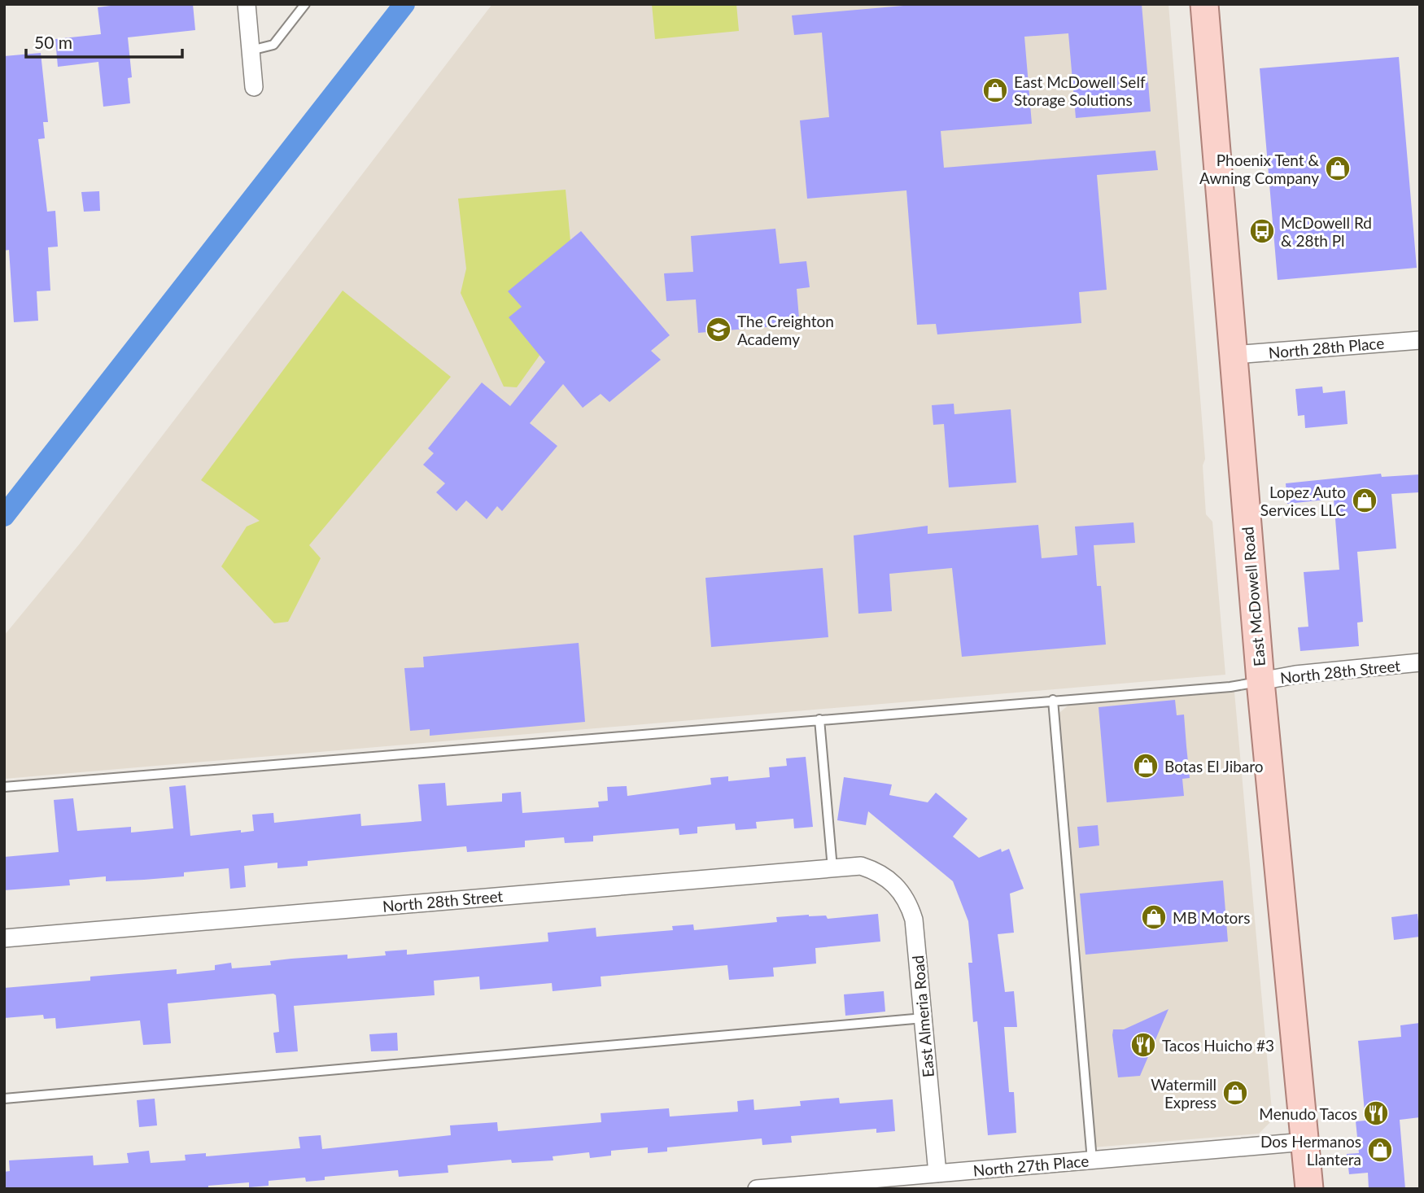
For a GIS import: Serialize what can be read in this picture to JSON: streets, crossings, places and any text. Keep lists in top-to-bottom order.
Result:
{
  "streets": {
    "main road": ["East McDowell Road"],
    "street": [
      "North 28th Place",
      "North 28th Street",
      "East Almeria Road",
      "North 27th Place"
    ]
  },
  "crossings": [
    ["North 28th Place", "East McDowell Road"],
    ["East McDowell Road", "North 28th Street"],
    ["East McDowell Road", "North 27th Place"],
    ["North 28th Street", "East Almeria Road"],
    ["East Almeria Road", "North 27th Place"]
  ],
  "places": {
    "shop": [
      "East McDowell Self Storage Solutions",
      "Phoenix Tent & Awning Company",
      "Lopez Auto Services LLC",
      "Botas El Jibaro",
      "MB Motors",
      "Watermill Express",
      "Dos Hermanos Llantera"
    ],
    "bus stop": ["McDowell Rd & 28th Pl"],
    "school or university": ["The Creighton Academy"],
    "restaurant": ["Tacos Huicho #3", "Menudo Tacos"]
  },
  "scale_bar": "50 m"
}
